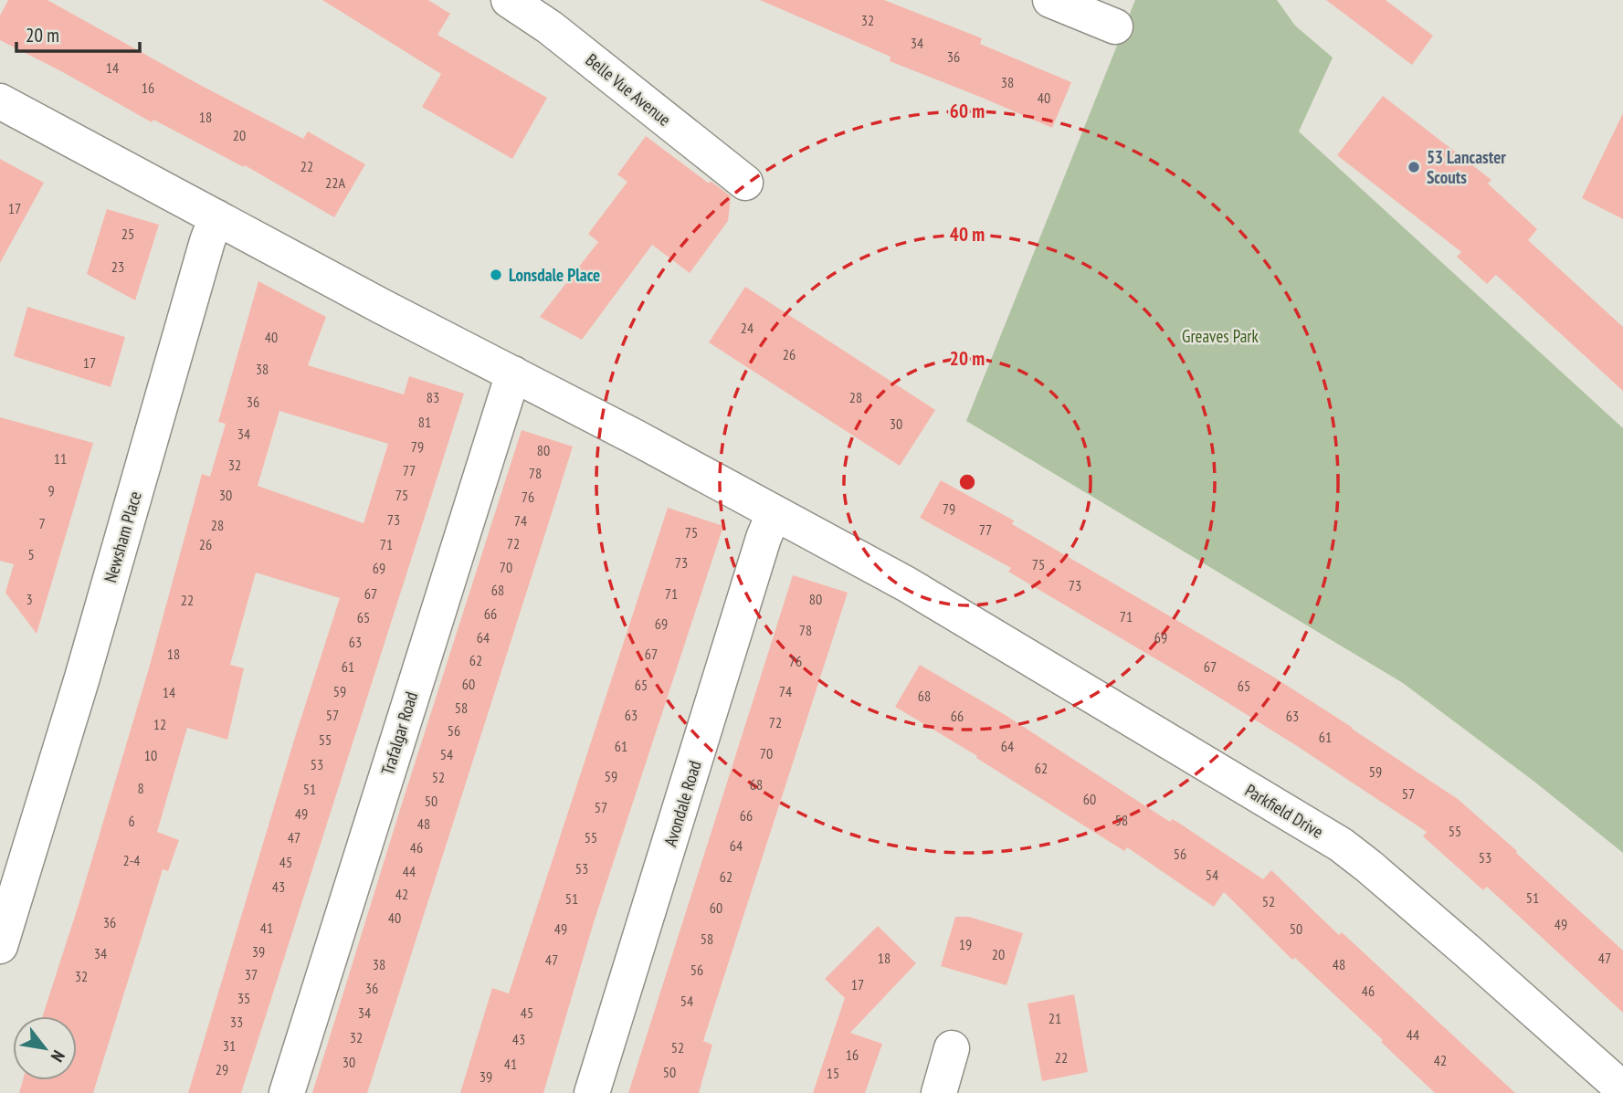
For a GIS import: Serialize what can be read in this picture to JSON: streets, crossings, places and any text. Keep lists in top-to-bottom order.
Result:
{
  "streets": {
    "street": [
      "Belle Vue Avenue",
      "Newsham Place",
      "Trafalgar Road",
      "Avondale Road",
      "Parkfield Drive"
    ]
  },
  "crossings": [
    ["Avondale Road", "Parkfield Drive"]
  ],
  "parks": ["Greaves Park"],
  "places": ["53 Lancaster Scouts", "Lonsdale Place"],
  "house_numbers": [
    "32",
    "34",
    "36",
    "14",
    "38",
    "16",
    "40",
    "18",
    "20",
    "22",
    "22A",
    "17",
    "25",
    "23",
    "24",
    "40",
    "26",
    "17",
    "38",
    "83",
    "28",
    "36",
    "81",
    "30",
    "34",
    "79",
    "80",
    "11",
    "32",
    "77",
    "78",
    "9",
    "30",
    "75",
    "76",
    "79",
    "73",
    "74",
    "7",
    "28",
    "77",
    "75",
    "72",
    "26",
    "71",
    "5",
    "73",
    "75",
    "70",
    "69",
    "73",
    "68",
    "67",
    "71",
    "3",
    "80",
    "22",
    "66",
    "71",
    "65",
    "69",
    "78",
    "64",
    "69",
    "63",
    "18",
    "67",
    "62",
    "76",
    "61",
    "67",
    "60",
    "65",
    "65",
    "59",
    "74",
    "14",
    "68",
    "58",
    "57",
    "63",
    "66",
    "63",
    "72",
    "12",
    "56",
    "61",
    "55",
    "61",
    "64",
    "70",
    "54",
    "10",
    "53",
    "62",
    "59",
    "59",
    "52",
    "68",
    "8",
    "51",
    "57",
    "60",
    "50",
    "57",
    "49",
    "66",
    "58",
    "6",
    "48",
    "55",
    "47",
    "55",
    "64",
    "46",
    "56",
    "53",
    "2-4",
    "45",
    "53",
    "44",
    "54",
    "62",
    "43",
    "42",
    "51",
    "51",
    "52",
    "60",
    "40",
    "36",
    "49",
    "41",
    "49",
    "50",
    "58",
    "19",
    "39",
    "34",
    "20",
    "18",
    "47",
    "47",
    "38",
    "48",
    "56",
    "37",
    "32",
    "17",
    "36",
    "46",
    "35",
    "54",
    "34",
    "45",
    "21",
    "33",
    "44",
    "32",
    "43",
    "31",
    "52",
    "16",
    "22",
    "42",
    "30",
    "41",
    "29",
    "50",
    "15",
    "39"
  ],
  "scale_bar": "20 m",
  "north": "bottom right",
  "rings": ["60 m", "40 m", "20 m"]
}
